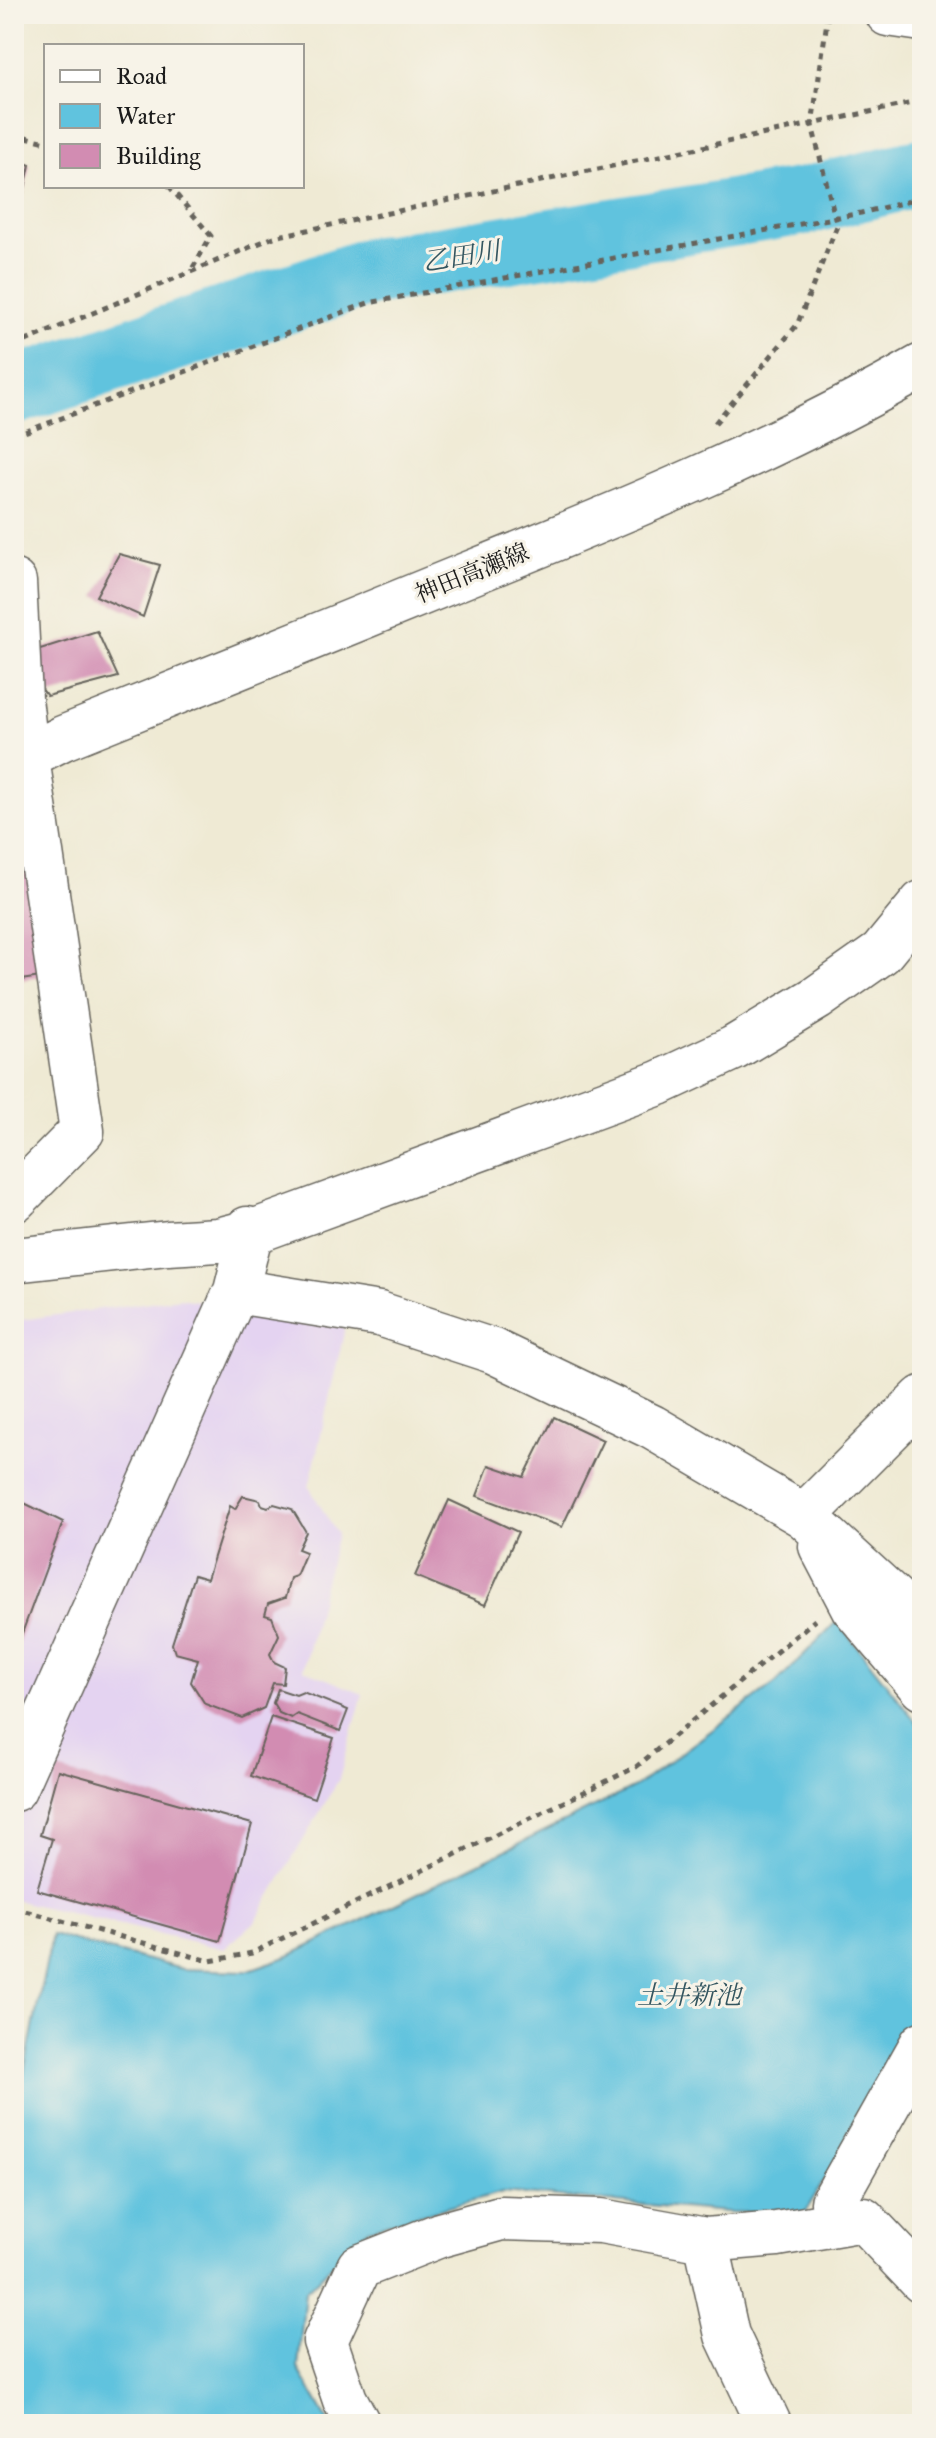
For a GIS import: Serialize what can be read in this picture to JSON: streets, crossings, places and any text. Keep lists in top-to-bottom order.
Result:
{
  "streets": {
    "street": ["神田高瀬線"]
  },
  "water": ["乙田川", "土井新池"],
  "legend": ["Road", "Water", "Building"]
}
